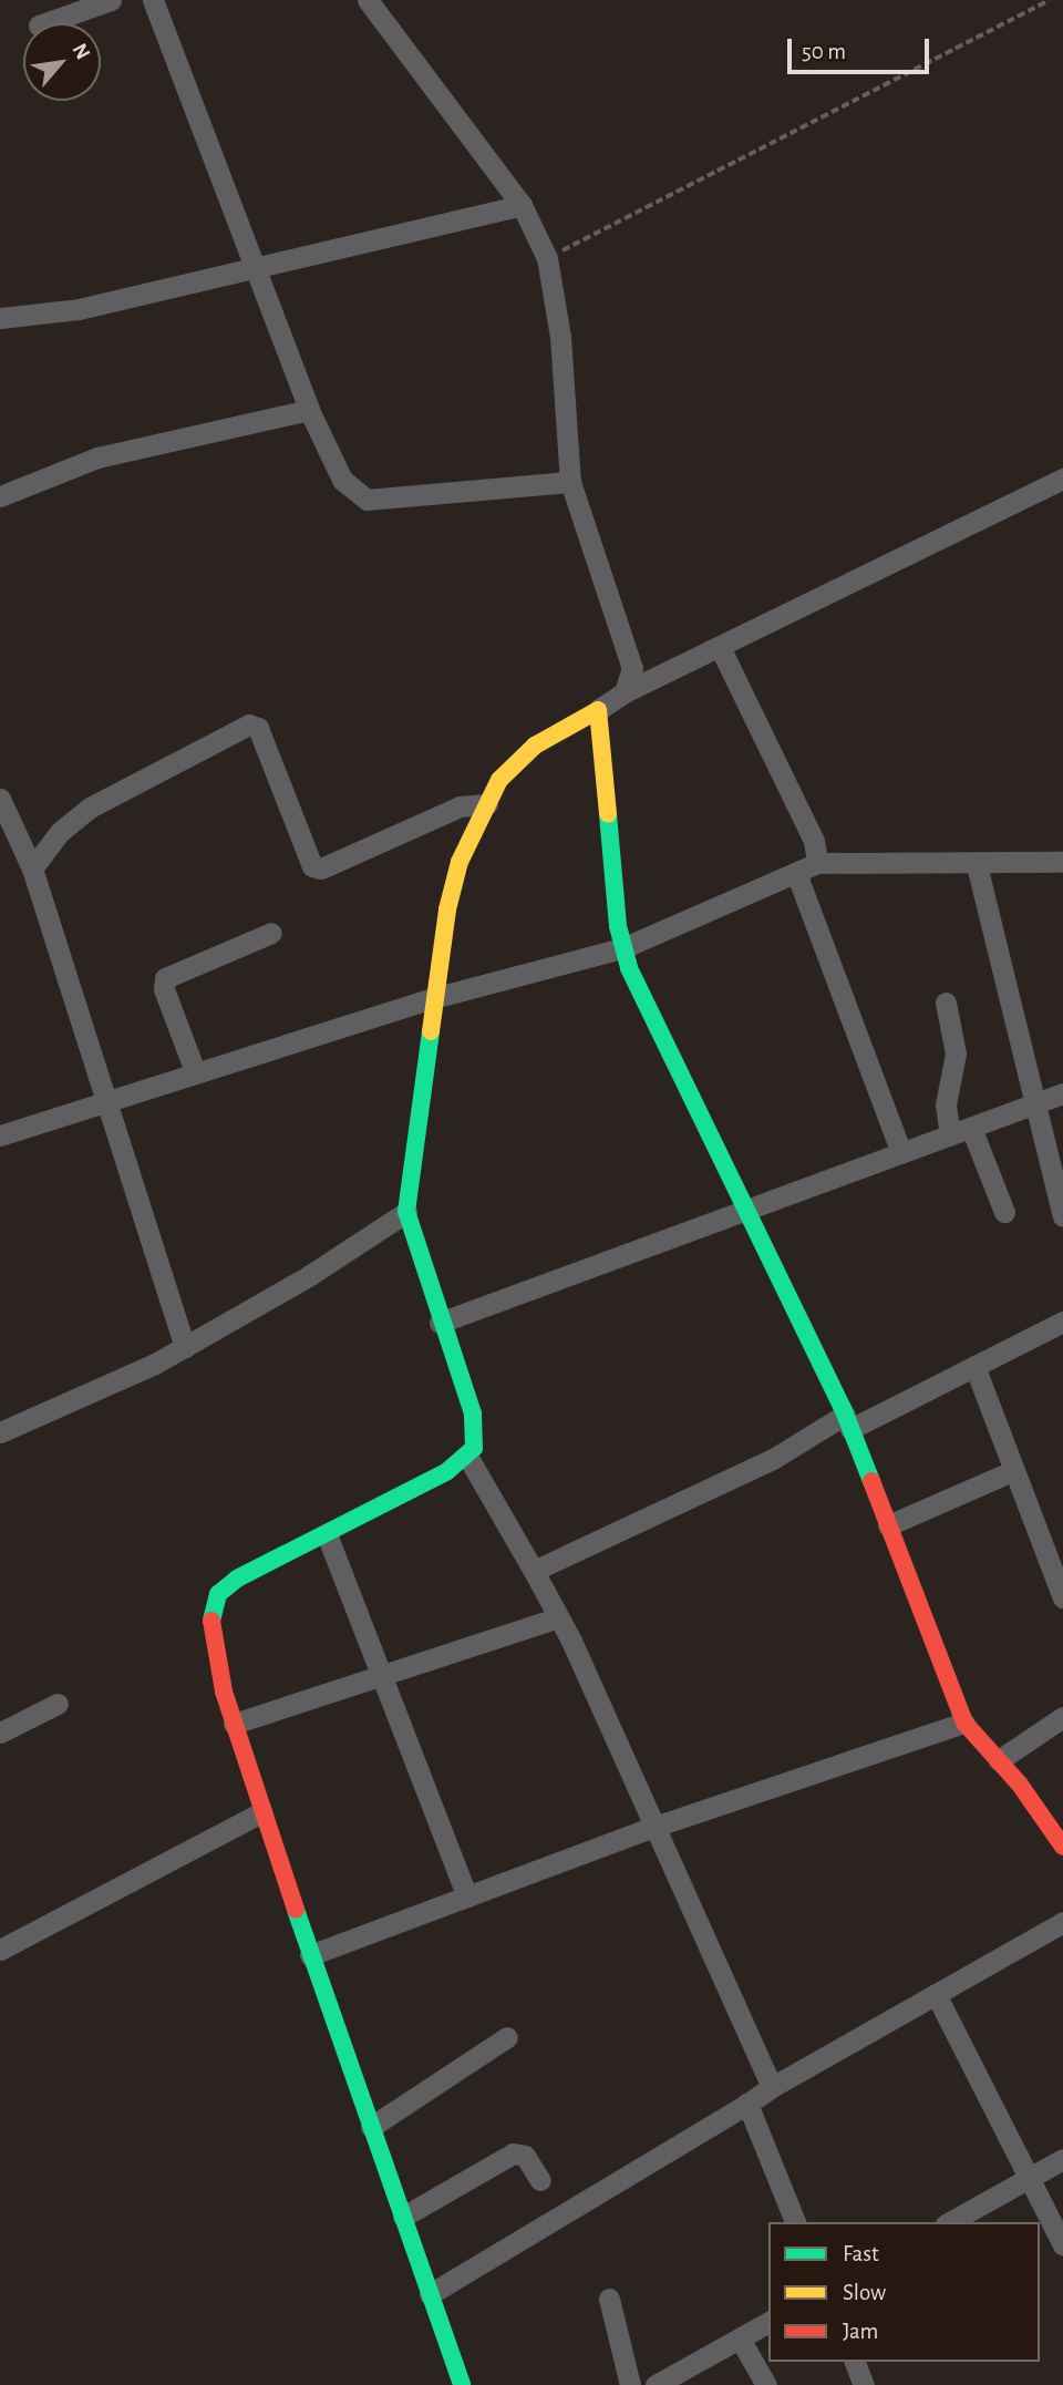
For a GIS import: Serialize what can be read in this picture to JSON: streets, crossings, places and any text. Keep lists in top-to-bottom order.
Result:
{
  "legend": ["Fast", "Slow", "Jam"],
  "scale_bar": "50 m",
  "north": "top right"
}
